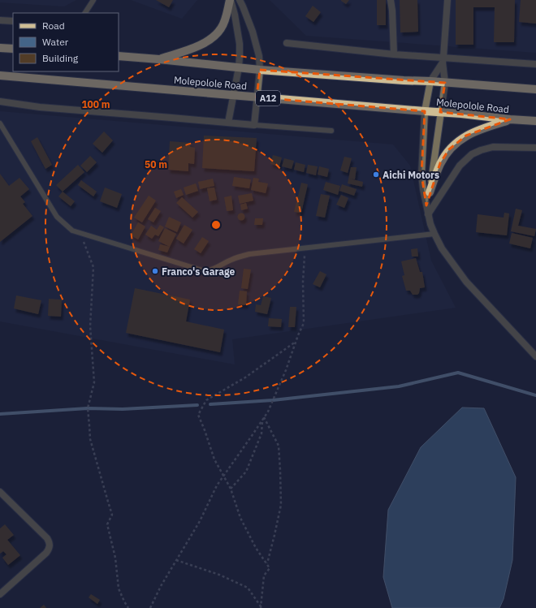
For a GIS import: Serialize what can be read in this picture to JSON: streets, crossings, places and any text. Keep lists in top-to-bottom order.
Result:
{
  "streets": {
    "main road": ["Molepolole Road", "A12"]
  },
  "places": ["Aichi Motors", "Franco's Garage"],
  "legend": ["Road", "Water", "Building"],
  "rings": ["100 m", "50 m"]
}
